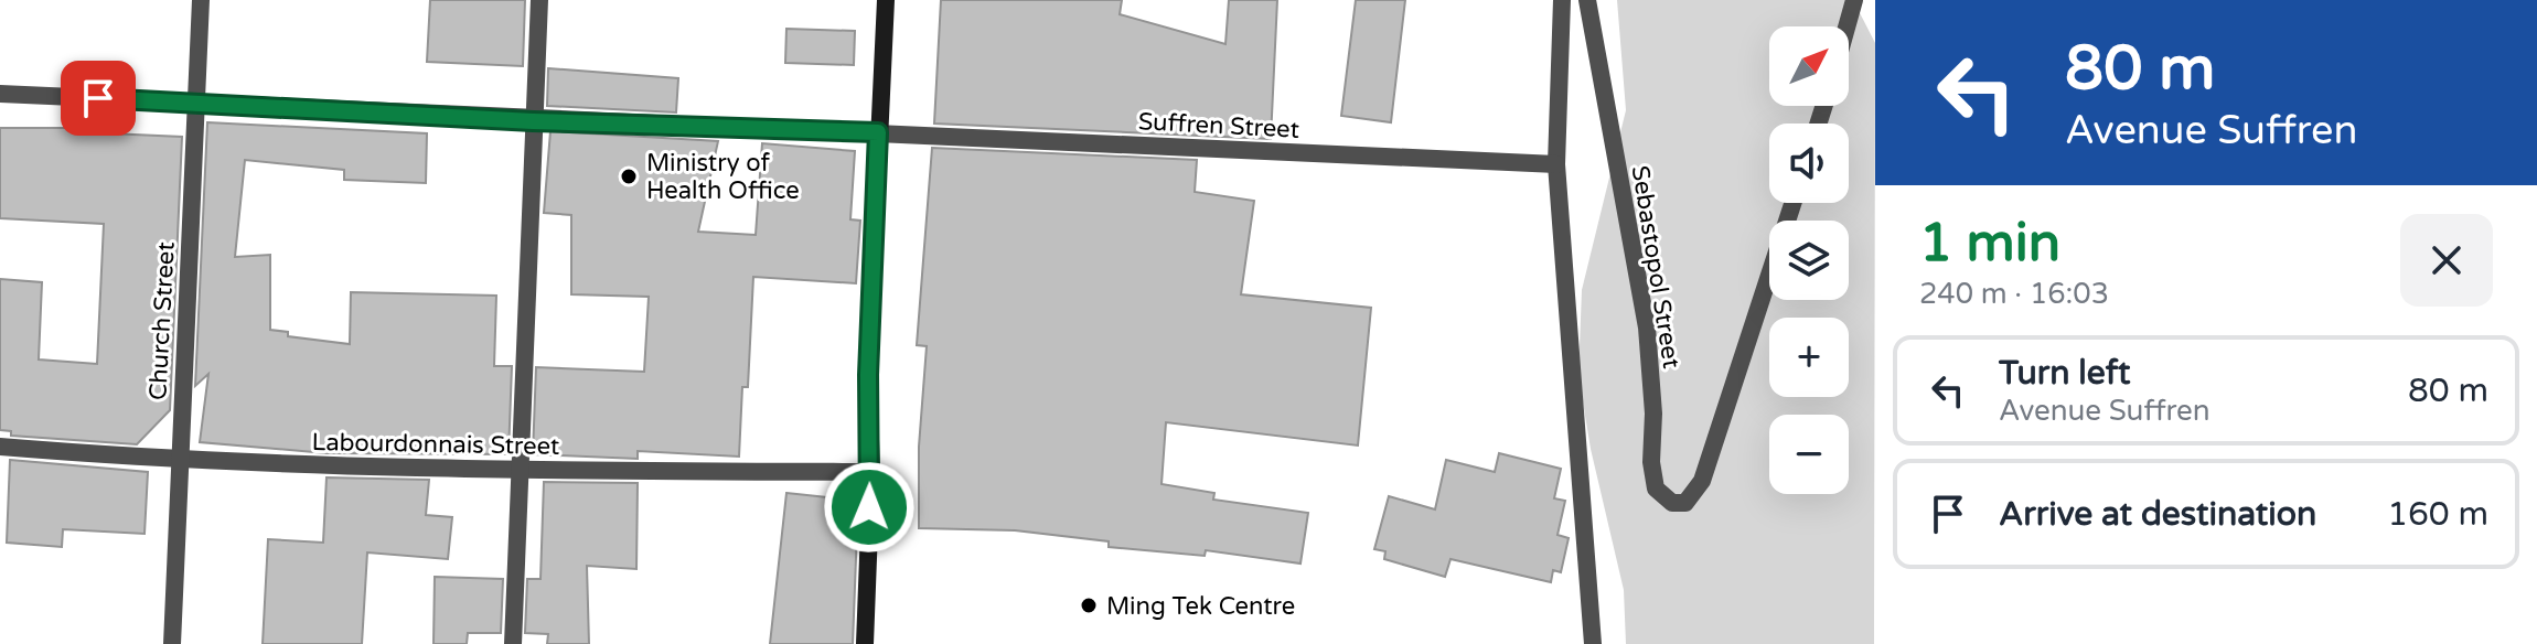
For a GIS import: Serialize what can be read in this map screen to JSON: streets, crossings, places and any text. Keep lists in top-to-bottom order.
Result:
{
  "streets": {
    "street": [
      "Suffren Street",
      "Sebastopol Street",
      "Church Street",
      "Labourdonnais Street"
    ]
  },
  "crossings": [
    ["Suffren Street", "Church Street"],
    ["Church Street", "Labourdonnais Street"]
  ],
  "places": ["Ministry of Health Office", "Ming Tek Centre"],
  "north": "top right",
  "page": {
    "turn": ["80 m", "Avenue Suffren"],
    "map_buttons": ["+", "−"],
    "heading": ["1 min", "240 m · 16:03"],
    "list": [
      {
        "name": "Turn left",
        "note": "Avenue Suffren",
        "value": "80 m"
      },
      {
        "name": "Arrive at destination",
        "value": "160 m"
      }
    ]
  }
}
